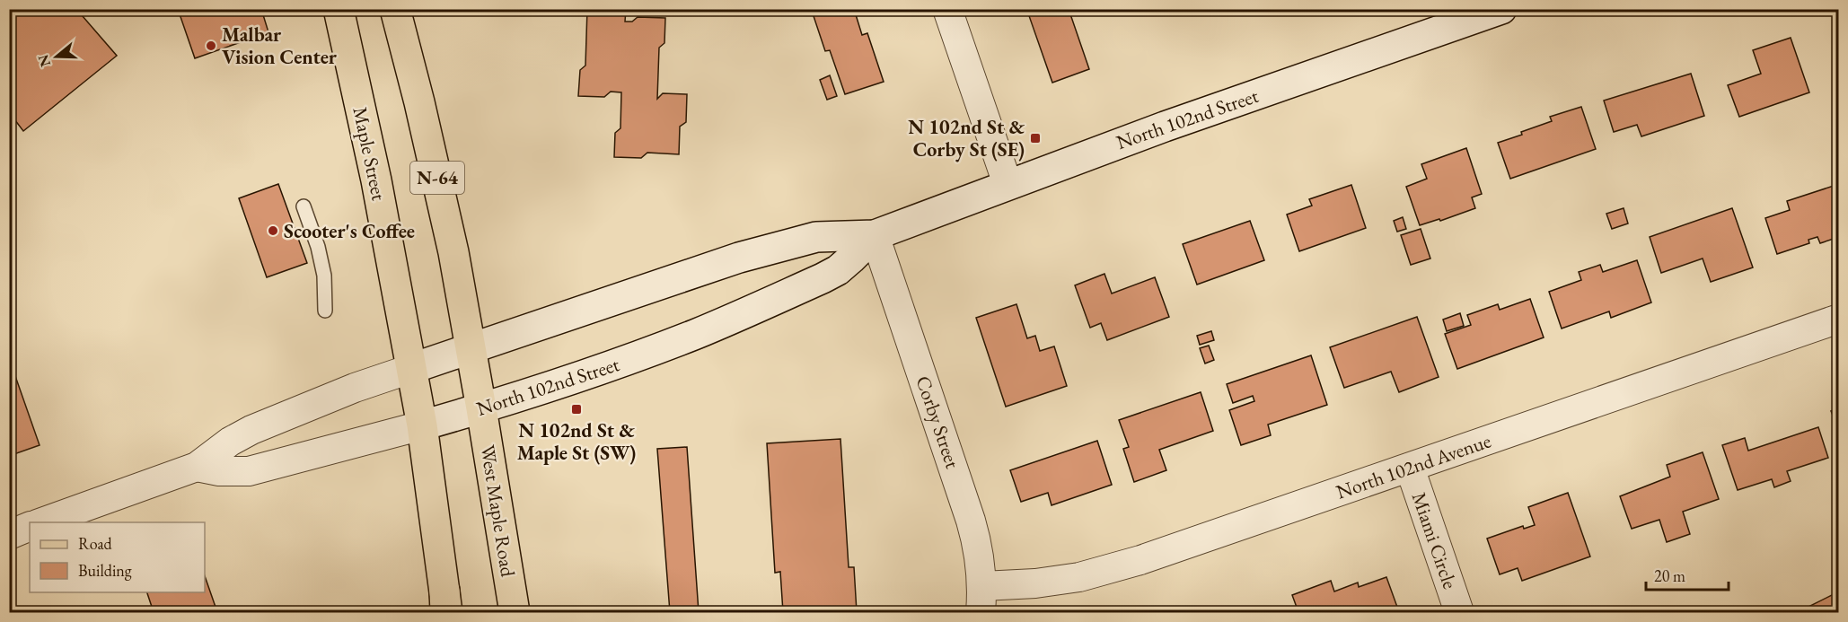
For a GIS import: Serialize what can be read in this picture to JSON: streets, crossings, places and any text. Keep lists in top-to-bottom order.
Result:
{
  "streets": {
    "main road": [
      "North 102nd Street",
      "Maple Street",
      "N-64",
      "West Maple Road"
    ],
    "street": ["Corby Street", "North 102nd Avenue", "Miami Circle"]
  },
  "crossings": [
    ["North 102nd Street", "Maple Street"],
    ["North 102nd Street", "N-64"],
    ["North 102nd Street", "Corby Street"],
    ["North 102nd Street", "West Maple Road"],
    ["N-64", "West Maple Road"],
    ["Corby Street", "North 102nd Avenue"],
    ["North 102nd Avenue", "Miami Circle"]
  ],
  "places": {
    "other": ["Malbar Vision Center", "Scooter's Coffee"],
    "transit": ["N 102nd St & Corby St (SE)", "N 102nd St & Maple St (SW)"]
  },
  "legend": ["Road", "Building"],
  "scale_bar": "20 m",
  "north": "left"
}
